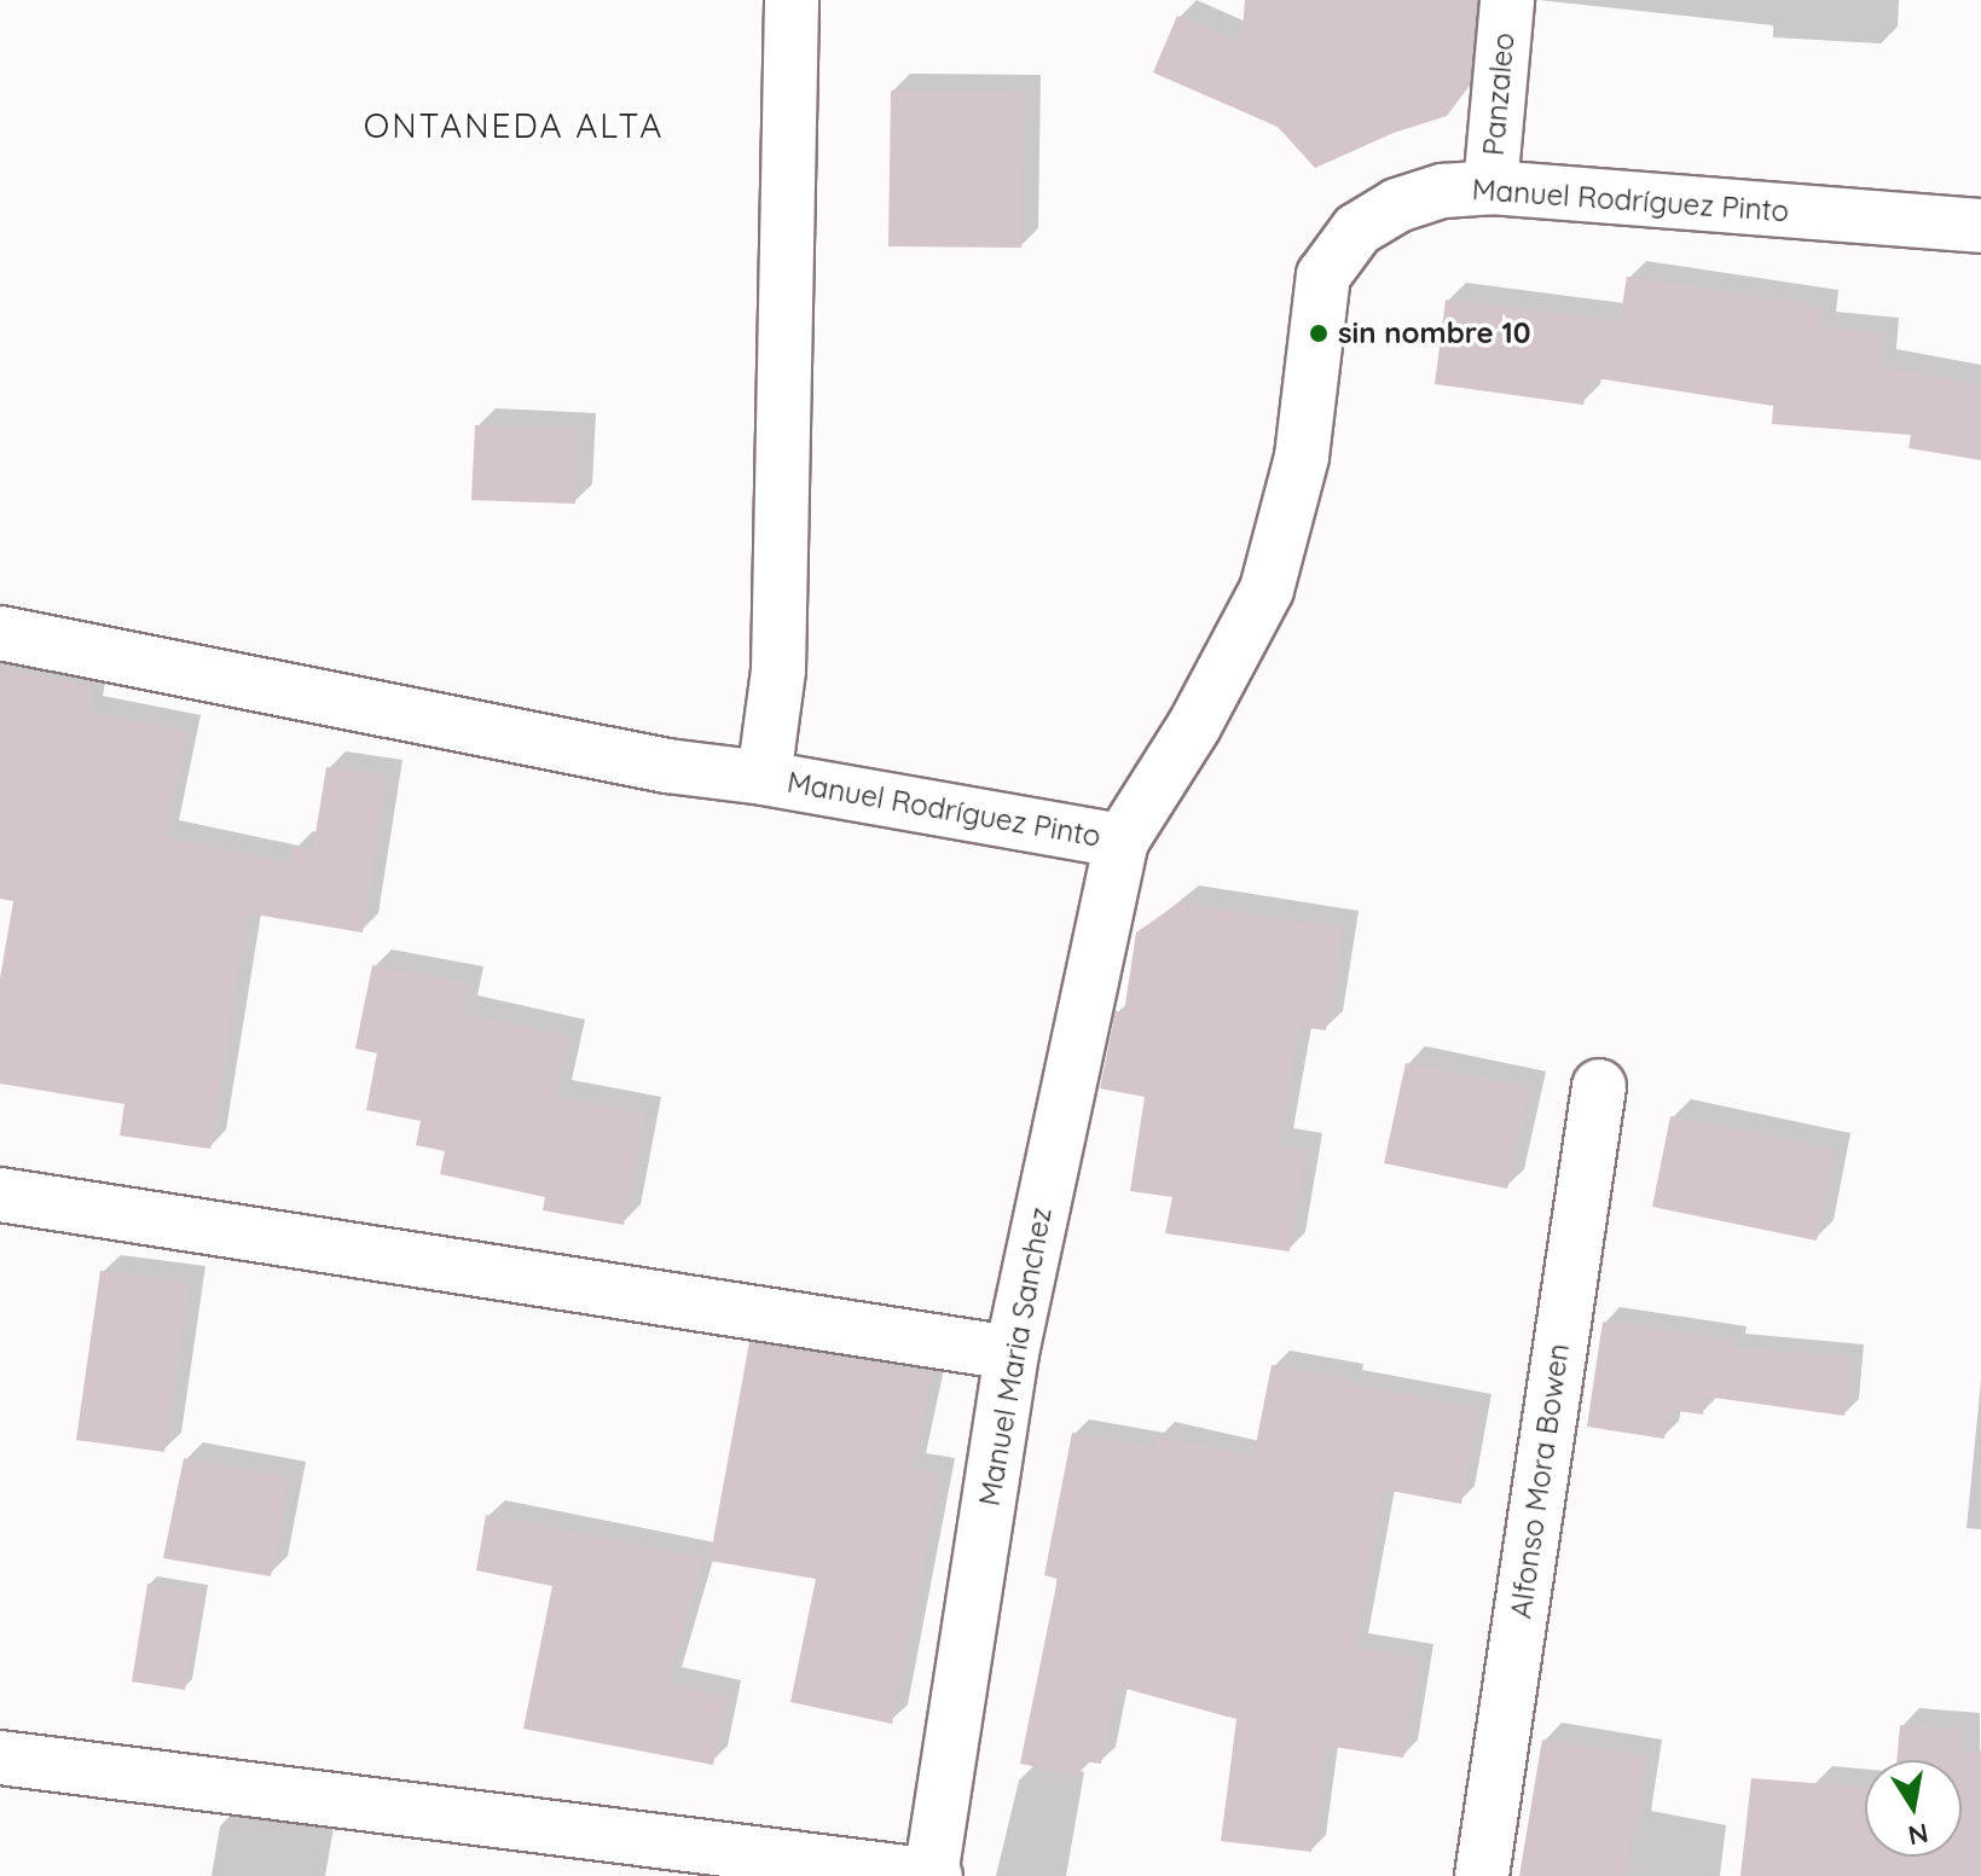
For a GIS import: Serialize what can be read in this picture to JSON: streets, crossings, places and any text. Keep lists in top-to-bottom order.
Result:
{
  "streets": {
    "street": [
      "Panzaleo",
      "Manuel Rodríguez Pinto",
      "Manuel Maria Sanchez",
      "Alfonso Mora Bowen"
    ]
  },
  "crossings": [
    ["Panzaleo", "Manuel Rodríguez Pinto"],
    ["Manuel Rodríguez Pinto", "Manuel Maria Sanchez"]
  ],
  "districts": ["ONTANEDA ALTA"],
  "places": ["sin nombre 10"],
  "north": "bottom"
}
